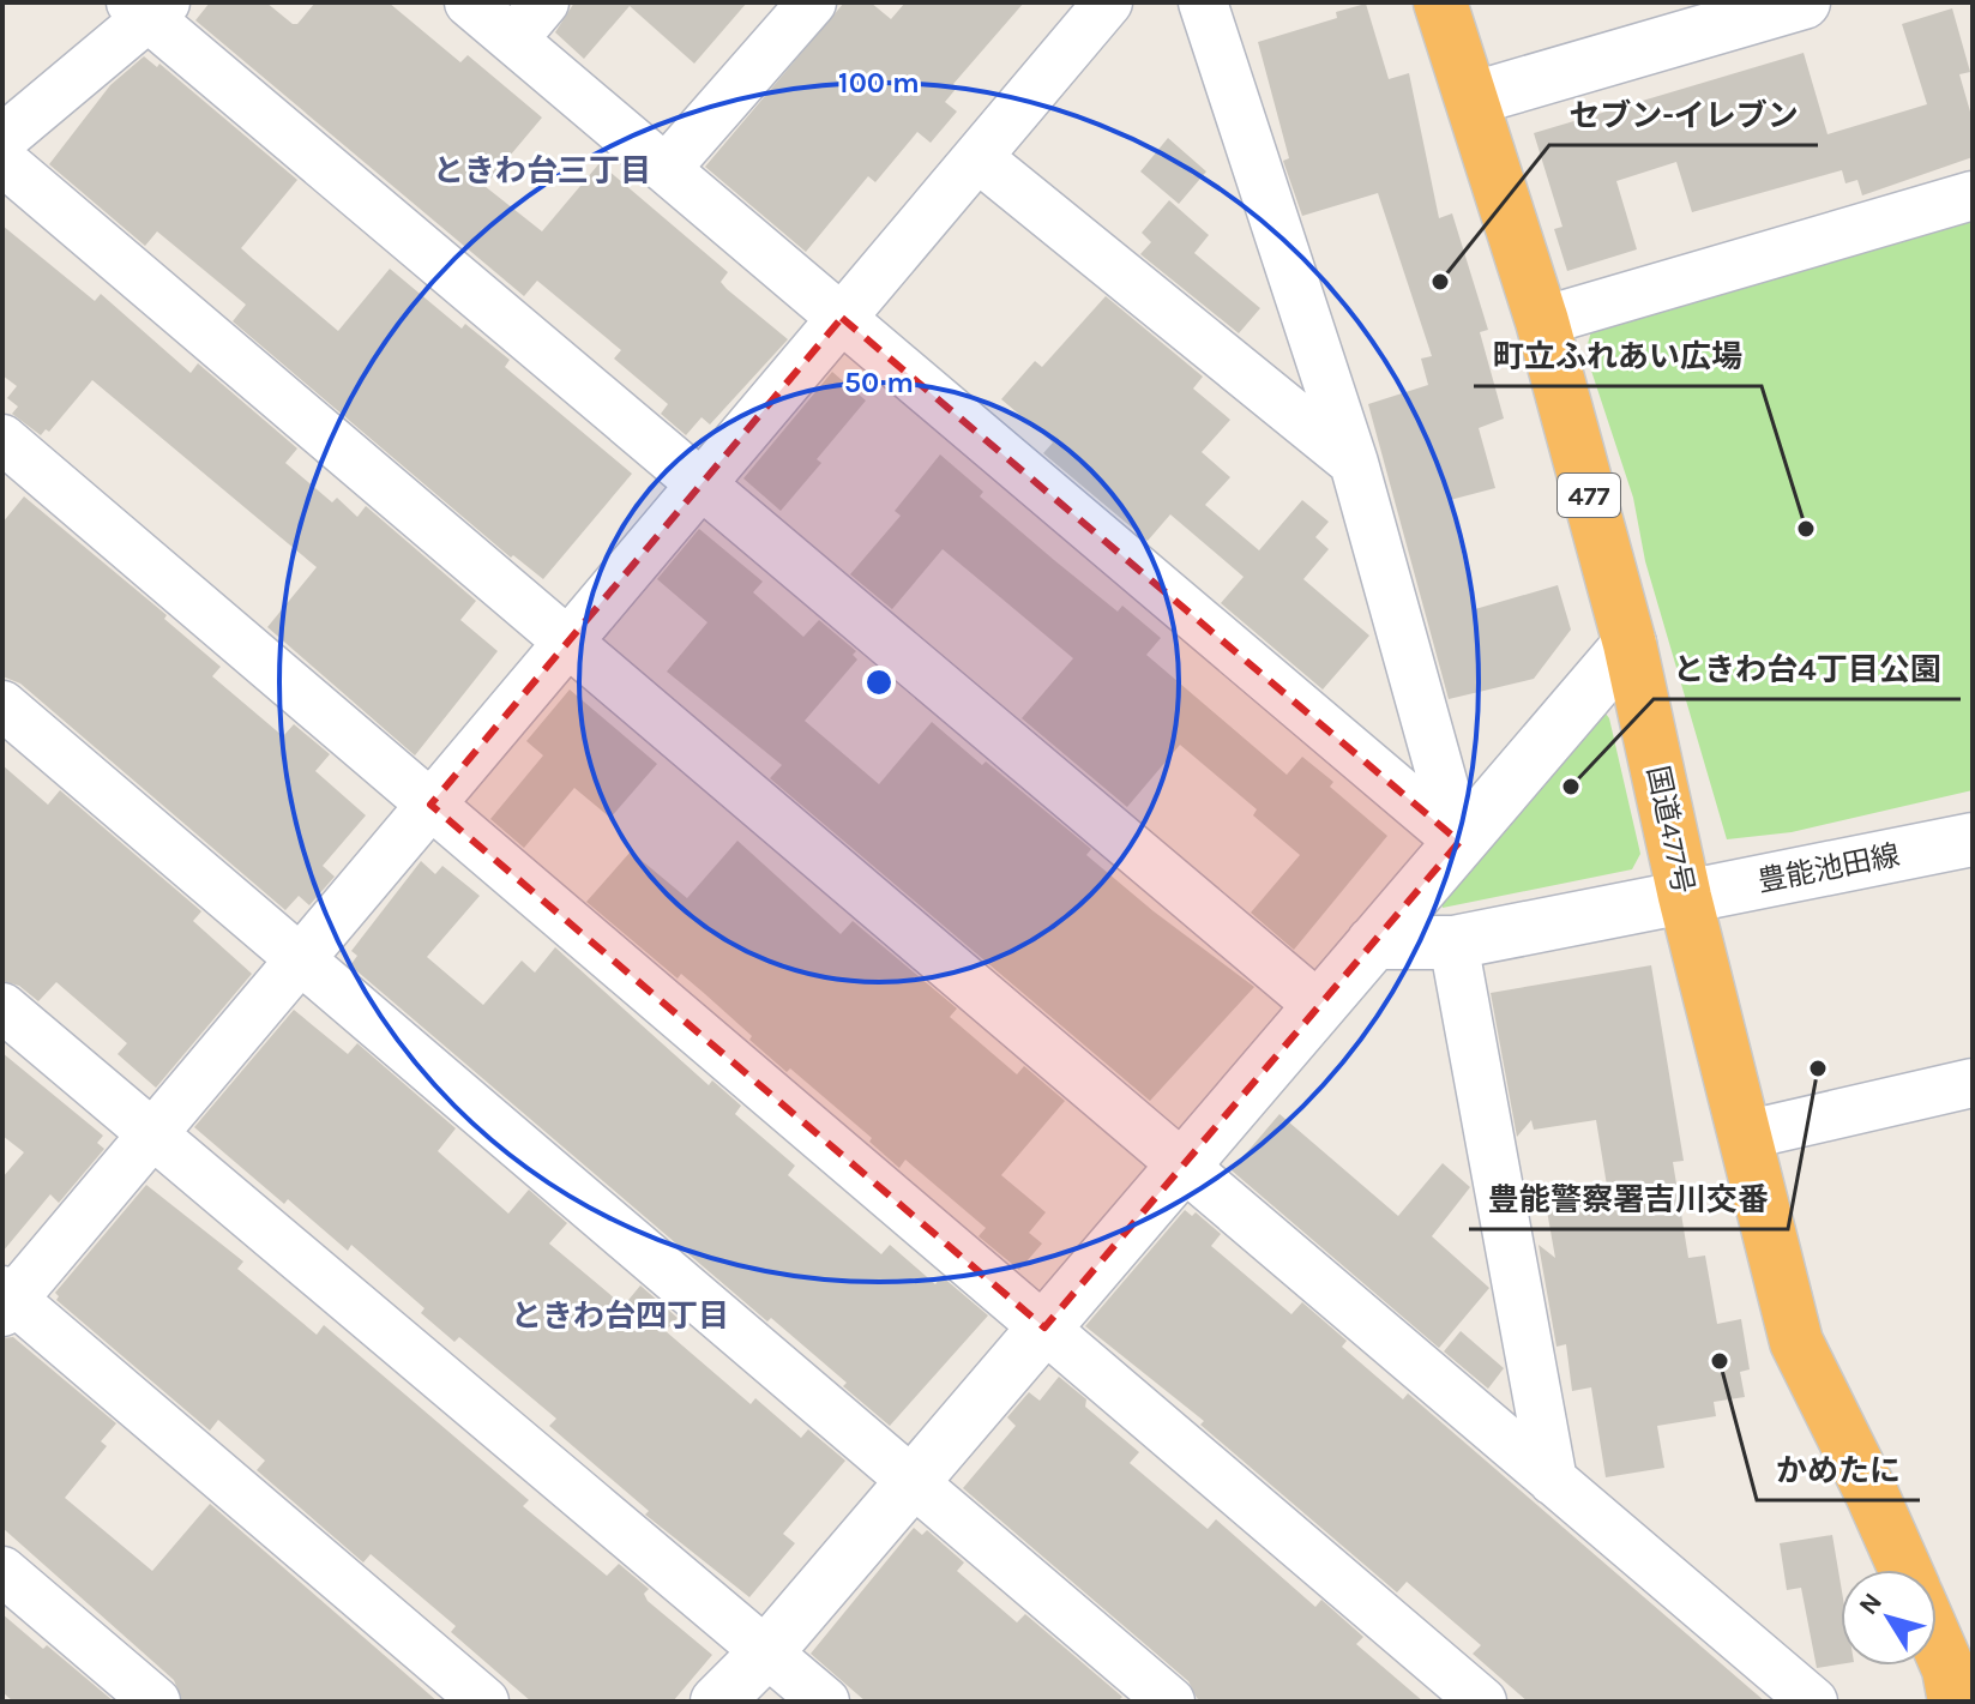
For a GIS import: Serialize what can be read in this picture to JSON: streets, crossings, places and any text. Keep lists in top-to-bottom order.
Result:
{
  "streets": {
    "highway": ["477", "国道477号"],
    "street": ["豊能池田線"]
  },
  "crossings": [
    ["国道477号", "豊能池田線"]
  ],
  "districts": ["ときわ台三丁目", "ときわ台四丁目"],
  "places": [
    "セブン-イレブン",
    "町立ふれあい広場",
    "ときわ台4丁目公園",
    "豊能警察署吉川交番",
    "かめたに"
  ],
  "north": "top left",
  "rings": ["100 m", "50 m"]
}
